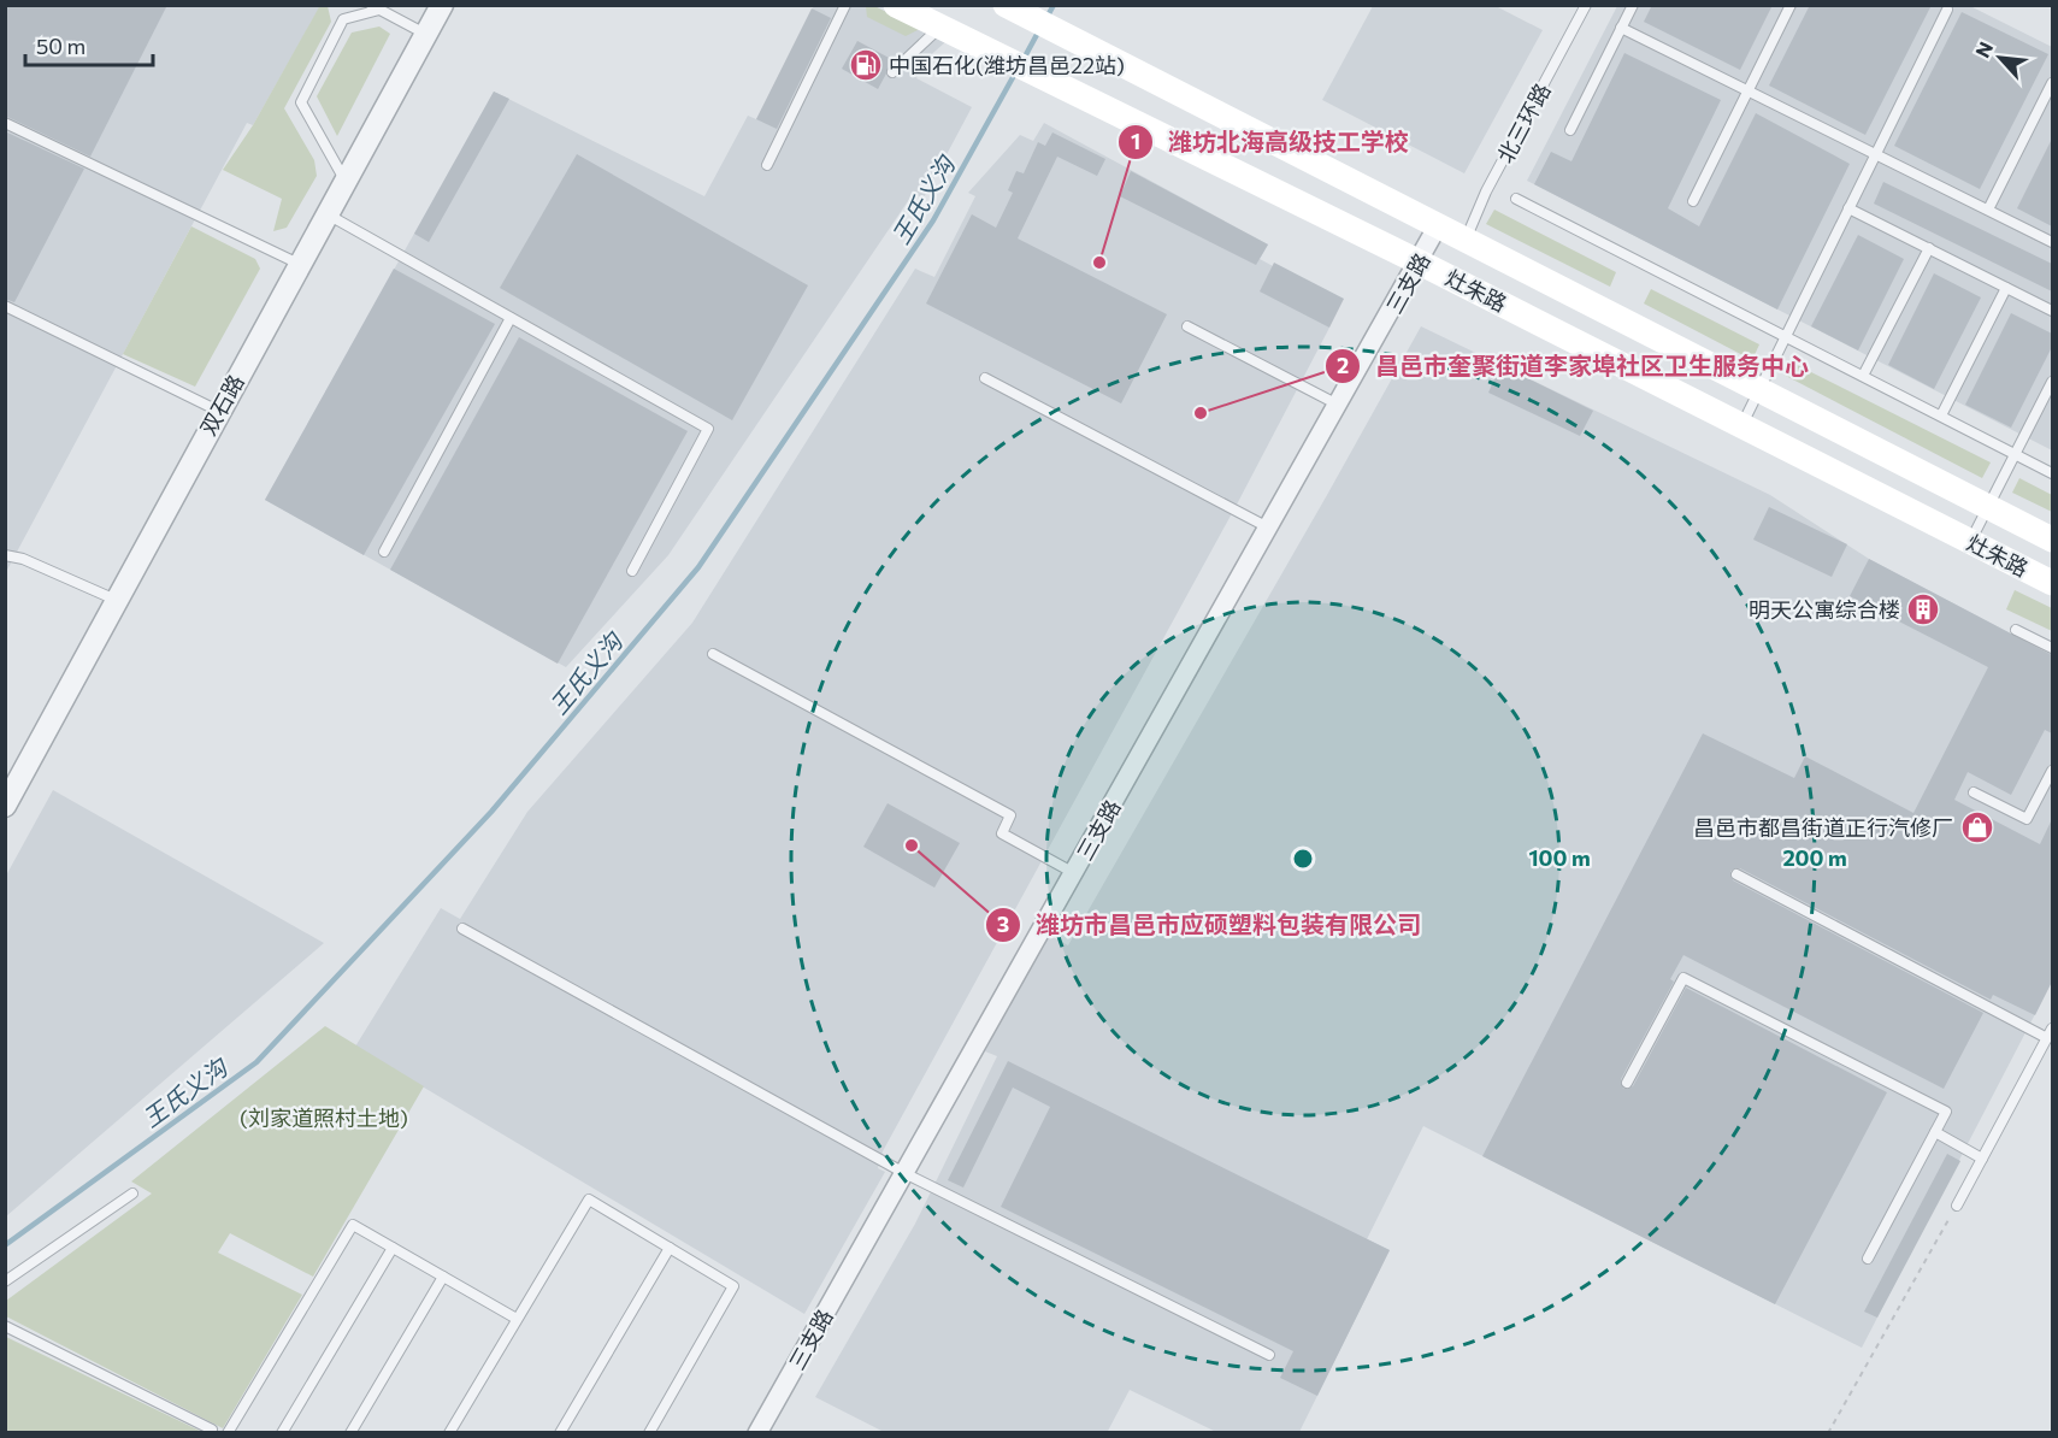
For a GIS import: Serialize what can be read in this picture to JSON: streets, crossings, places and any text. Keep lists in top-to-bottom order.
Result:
{
  "streets": {
    "main road": ["灶朱路"],
    "street": ["三支路", "双石路"],
    "lane": ["北三环路"]
  },
  "crossings": [
    ["北三环路", "灶朱路"],
    ["三支路", "灶朱路"]
  ],
  "water": ["王氏义沟"],
  "parks": ["(刘家道照村土地)"],
  "places": {
    "fuel station": ["中国石化(潍坊昌邑22站)"],
    "other": ["潍坊北海高级技工学校", "昌邑市奎聚街道李家埠社区卫生服务中心", "潍坊市昌邑市应硕塑料包装有限公司"],
    "building": ["明天公寓综合楼"],
    "shop": ["昌邑市都昌街道正行汽修厂"]
  },
  "scale_bar": "50 m",
  "north": "top left",
  "rings": ["100 m", "200 m"]
}
